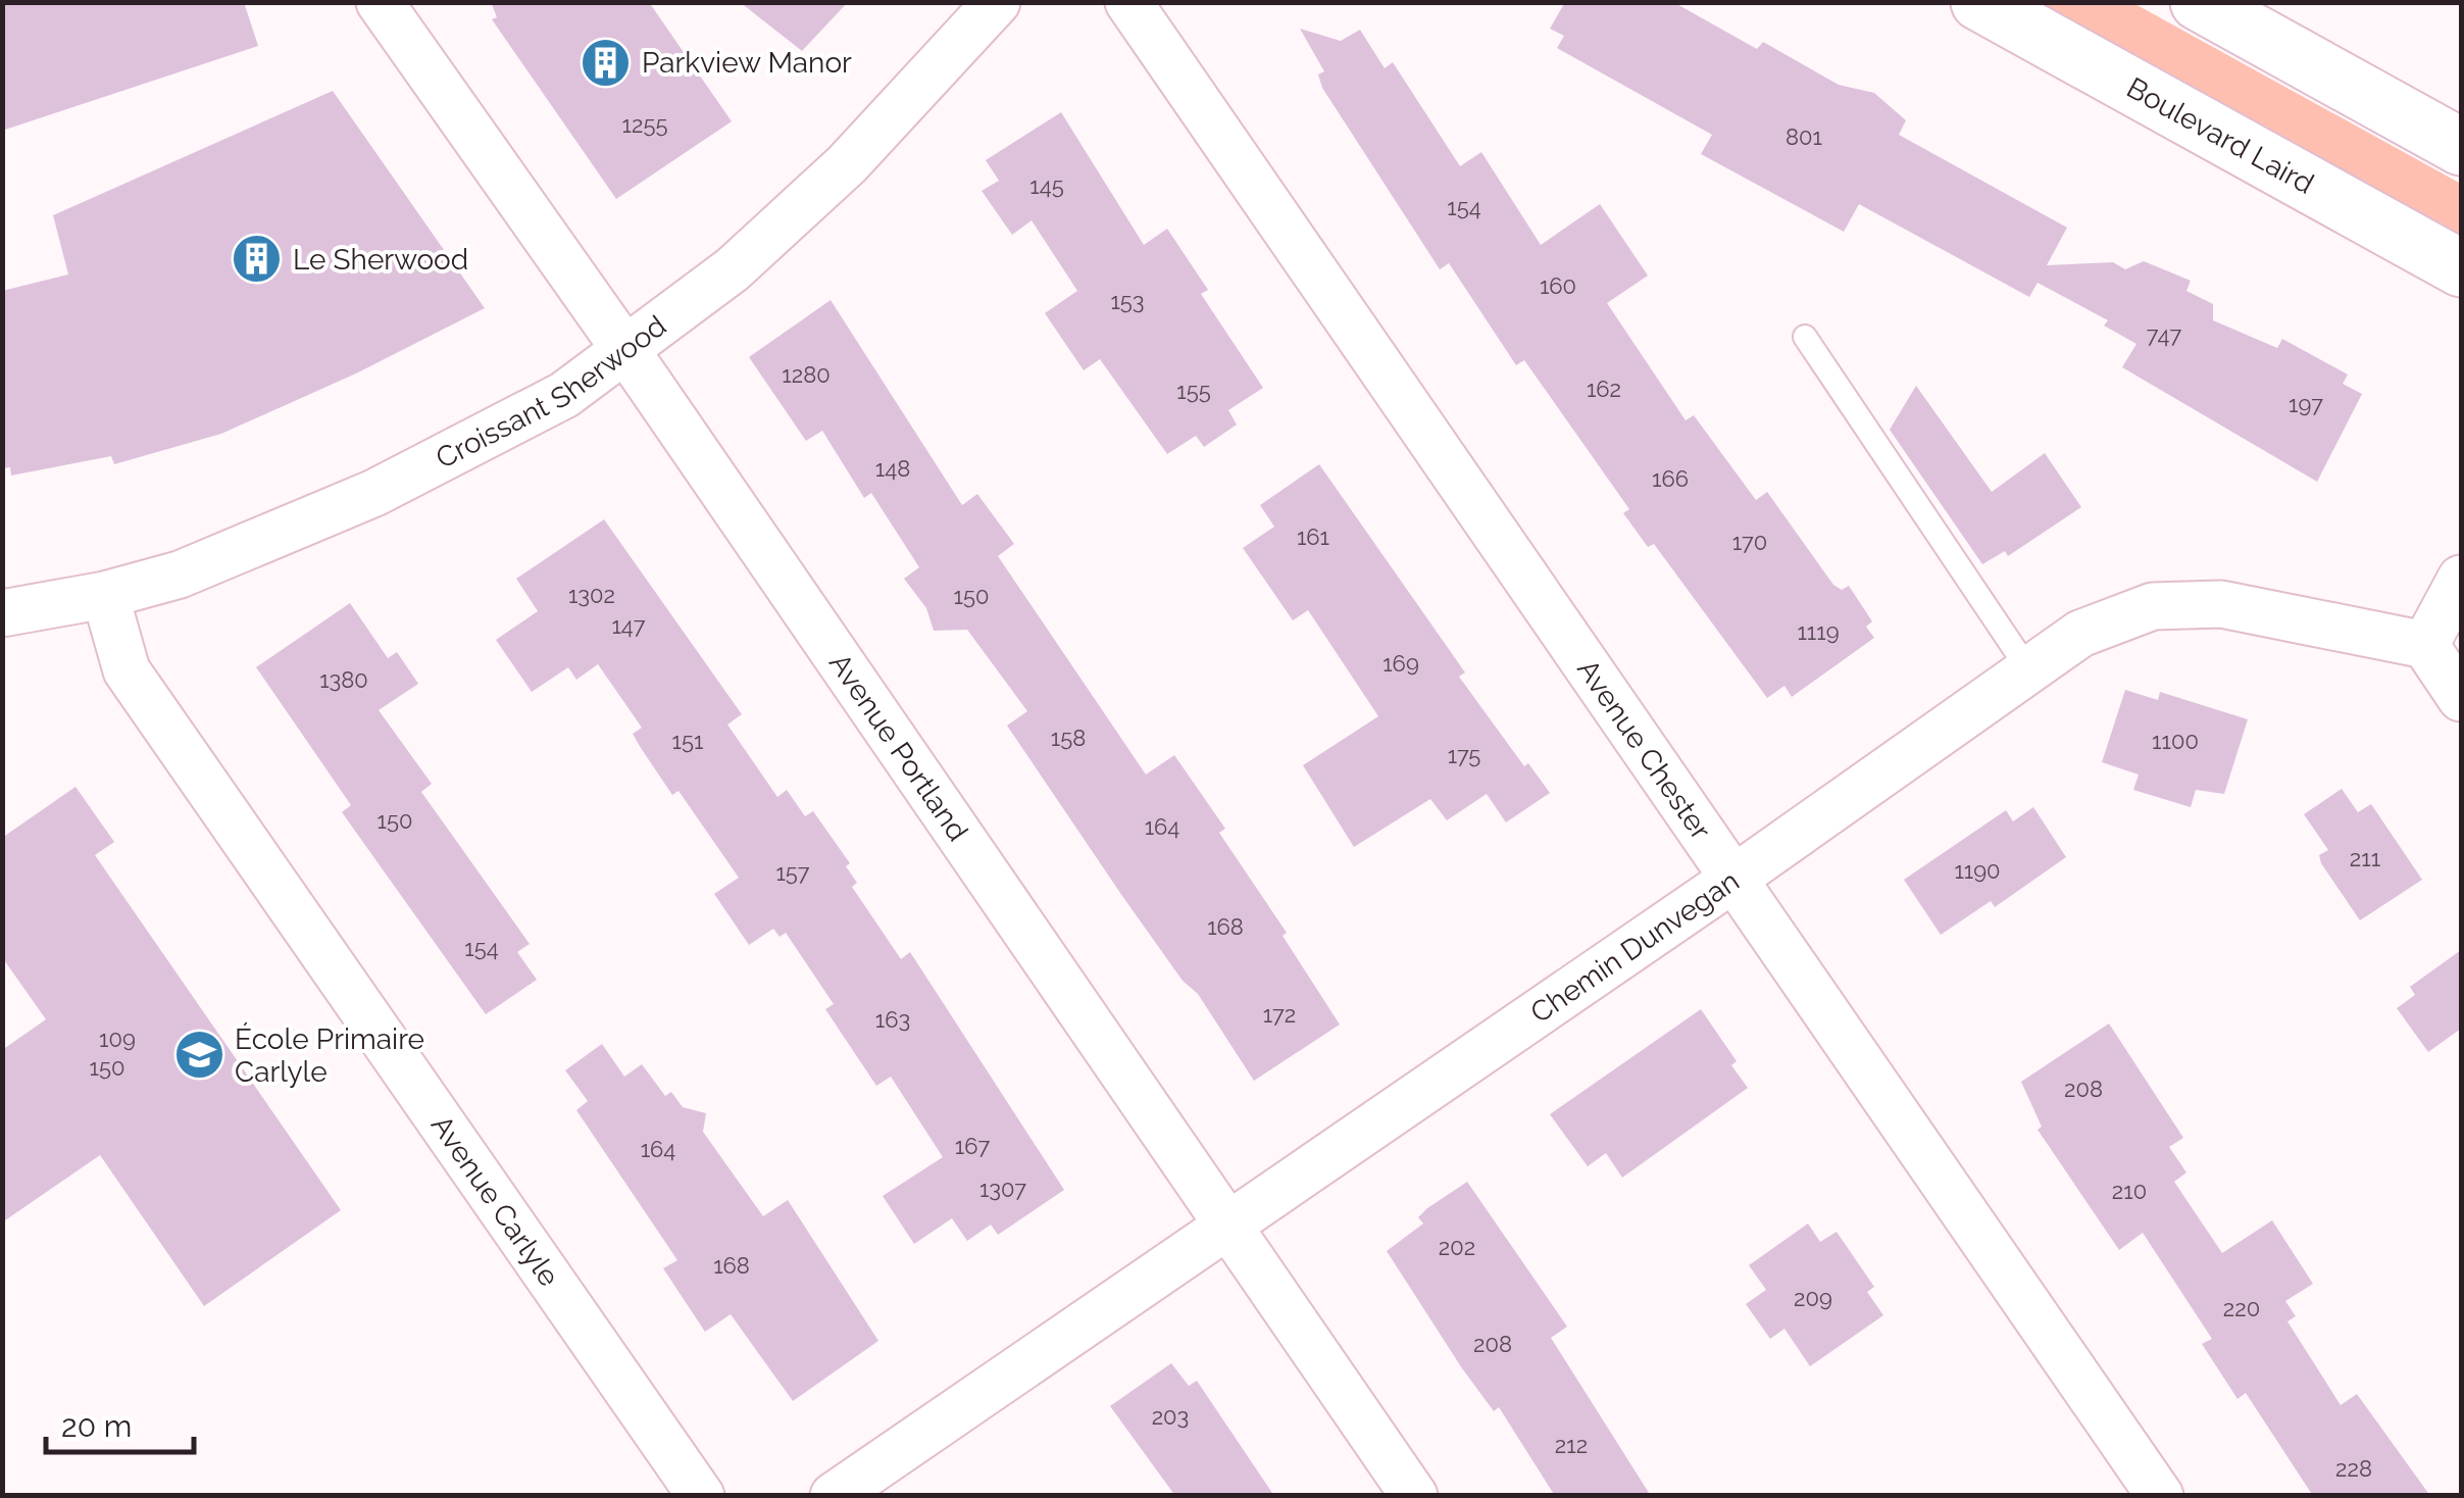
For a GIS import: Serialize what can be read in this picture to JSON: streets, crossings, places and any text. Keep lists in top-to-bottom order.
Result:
{
  "streets": {
    "street": [
      "Boulevard Laird",
      "Croissant Sherwood",
      "Avenue Chester",
      "Avenue Portland",
      "Chemin Dunvegan",
      "Avenue Carlyle"
    ]
  },
  "crossings": [
    ["Croissant Sherwood", "Avenue Portland"],
    ["Croissant Sherwood", "Avenue Carlyle"],
    ["Avenue Chester", "Chemin Dunvegan"],
    ["Avenue Portland", "Chemin Dunvegan"]
  ],
  "places": {
    "building": ["Parkview Manor", "Le Sherwood"],
    "school or university": ["École Primaire Carlyle"]
  },
  "house_numbers": [
    "1255",
    "801",
    "145",
    "154",
    "160",
    "153",
    "747",
    "1280",
    "162",
    "155",
    "197",
    "148",
    "166",
    "161",
    "170",
    "1302",
    "150",
    "147",
    "1119",
    "169",
    "1380",
    "158",
    "151",
    "1100",
    "175",
    "150",
    "164",
    "211",
    "1190",
    "157",
    "168",
    "154",
    "172",
    "163",
    "109",
    "150",
    "208",
    "167",
    "164",
    "1307",
    "210",
    "202",
    "168",
    "209",
    "220",
    "208",
    "203",
    "212",
    "228"
  ],
  "scale_bar": "20 m"
}
